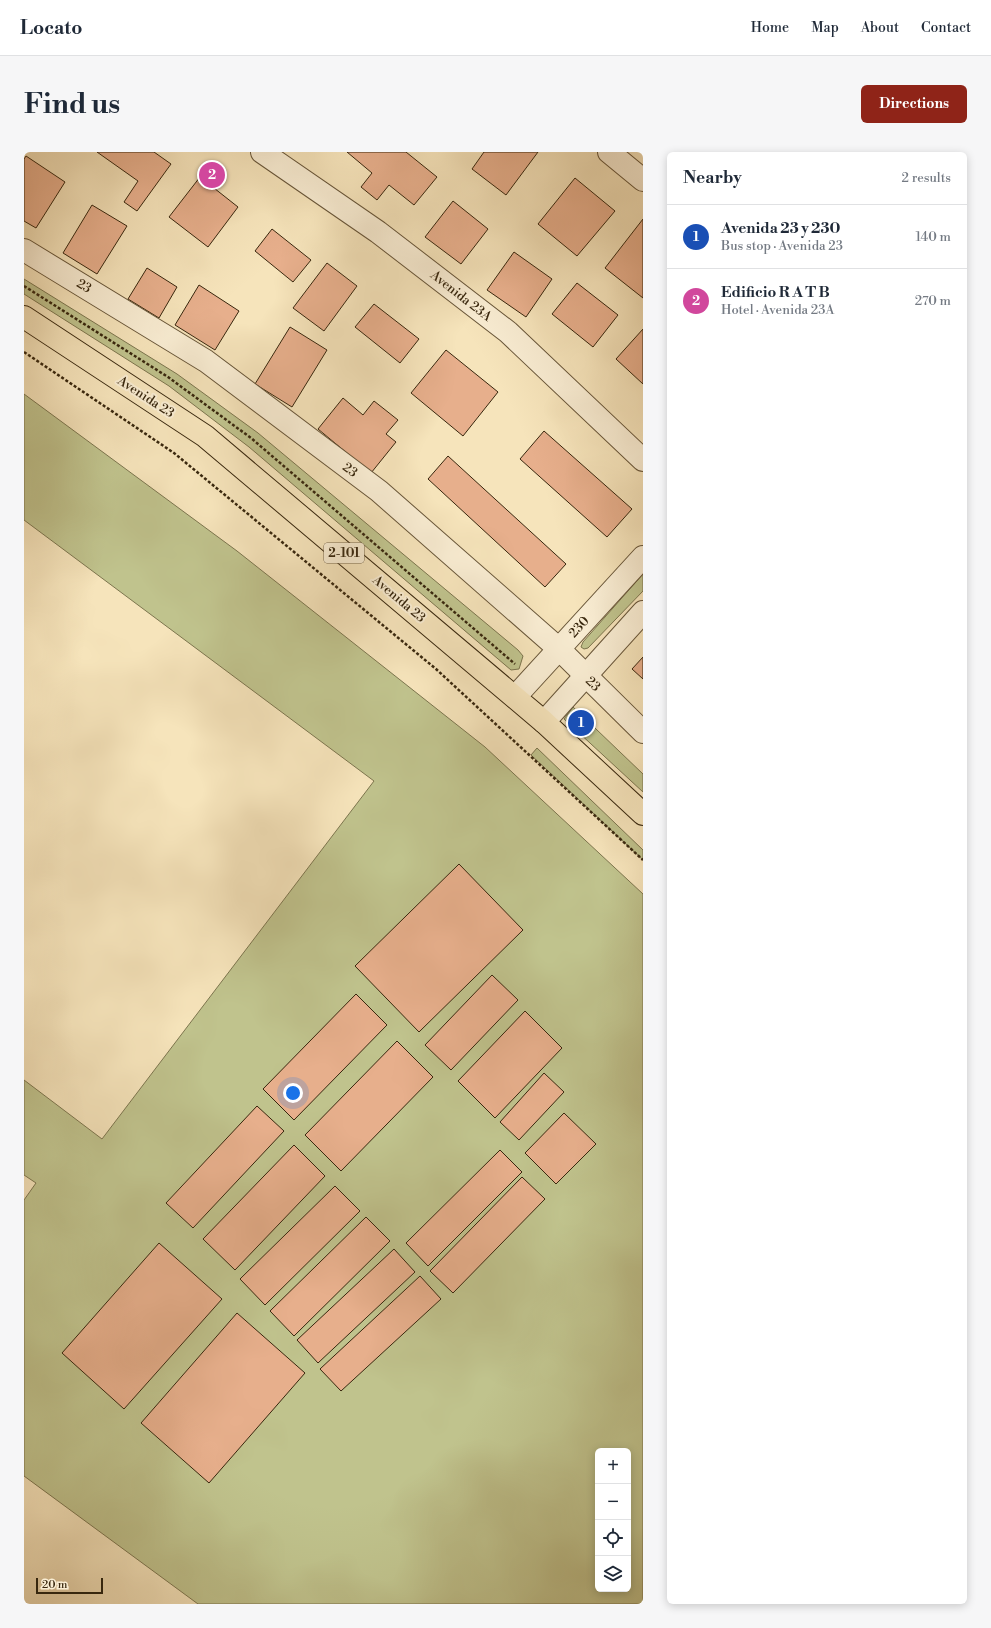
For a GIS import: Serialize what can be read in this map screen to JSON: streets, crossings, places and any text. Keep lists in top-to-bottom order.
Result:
{
  "streets": {
    "main road": ["Avenida 23", "2-101"],
    "street": ["23", "Avenida 23A", "230"]
  },
  "crossings": [
    ["23", "230"],
    ["Avenida 23", "230"]
  ],
  "scale_bar": "20 m",
  "page": {
    "header": "Locato",
    "nav": [
      "Home",
      "Map",
      "About",
      "Contact"
    ],
    "buttons": "Directions",
    "title": "Find us",
    "heading": ["Nearby", "2 results"],
    "pins": ["2", "1"],
    "list": [
      {
        "mark": "1",
        "name": "Avenida 23 y 230",
        "note": "Bus stop · Avenida 23",
        "value": "140 m"
      },
      {
        "mark": "2",
        "name": "Edificio R A T B",
        "note": "Hotel · Avenida 23A",
        "value": "270 m"
      }
    ],
    "map_buttons": ["+", "−"],
    "scale": "20 m"
  }
}
